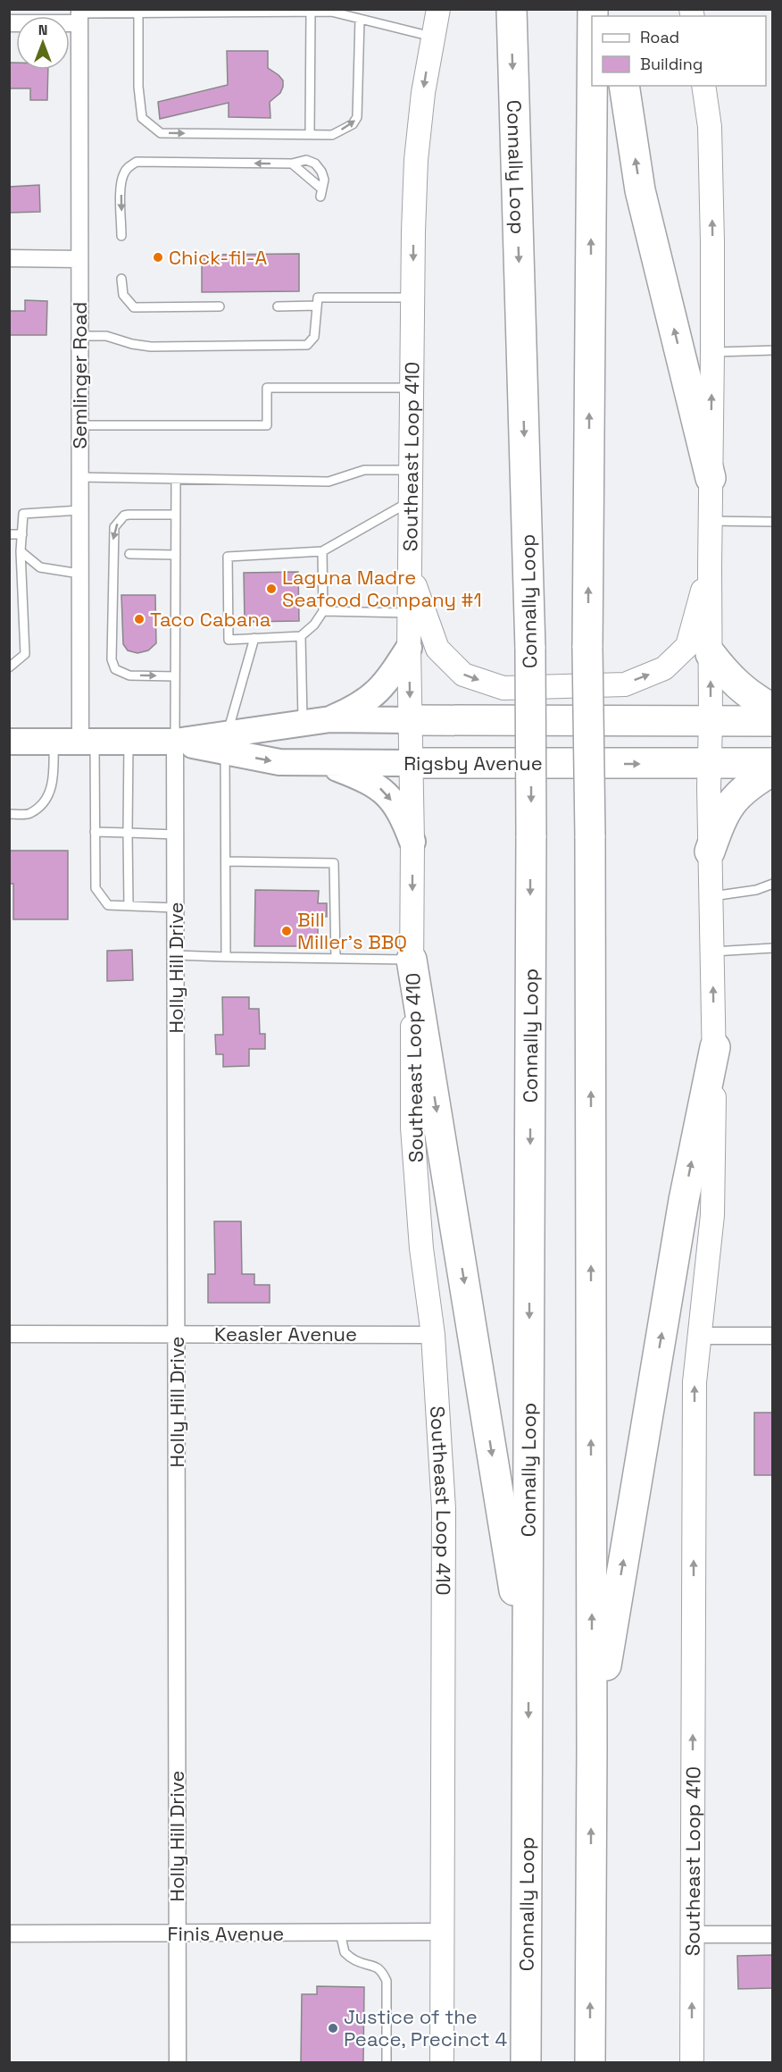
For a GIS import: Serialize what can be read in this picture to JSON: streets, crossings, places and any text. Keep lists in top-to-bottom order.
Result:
{
  "streets": {
    "highway": ["Connally Loop", "Rigsby Avenue"],
    "main road": ["Southeast Loop 410"],
    "street": [
      "Semlinger Road",
      "Holly Hill Drive",
      "Keasler Avenue",
      "Finis Avenue"
    ]
  },
  "crossings": [
    ["Semlinger Road", "Rigsby Avenue"],
    ["Southeast Loop 410", "Rigsby Avenue"],
    ["Southeast Loop 410", "Keasler Avenue"],
    ["Southeast Loop 410", "Finis Avenue"],
    ["Rigsby Avenue", "Holly Hill Drive"],
    ["Holly Hill Drive", "Keasler Avenue"],
    ["Holly Hill Drive", "Finis Avenue"]
  ],
  "places": [
    "Chick-fil-A",
    "Laguna Madre Seafood Company #1",
    "Taco Cabana",
    "Bill Miller's BBQ",
    "Justice of the Peace, Precinct 4"
  ],
  "legend": ["Road", "Building"],
  "north": "top"
}
